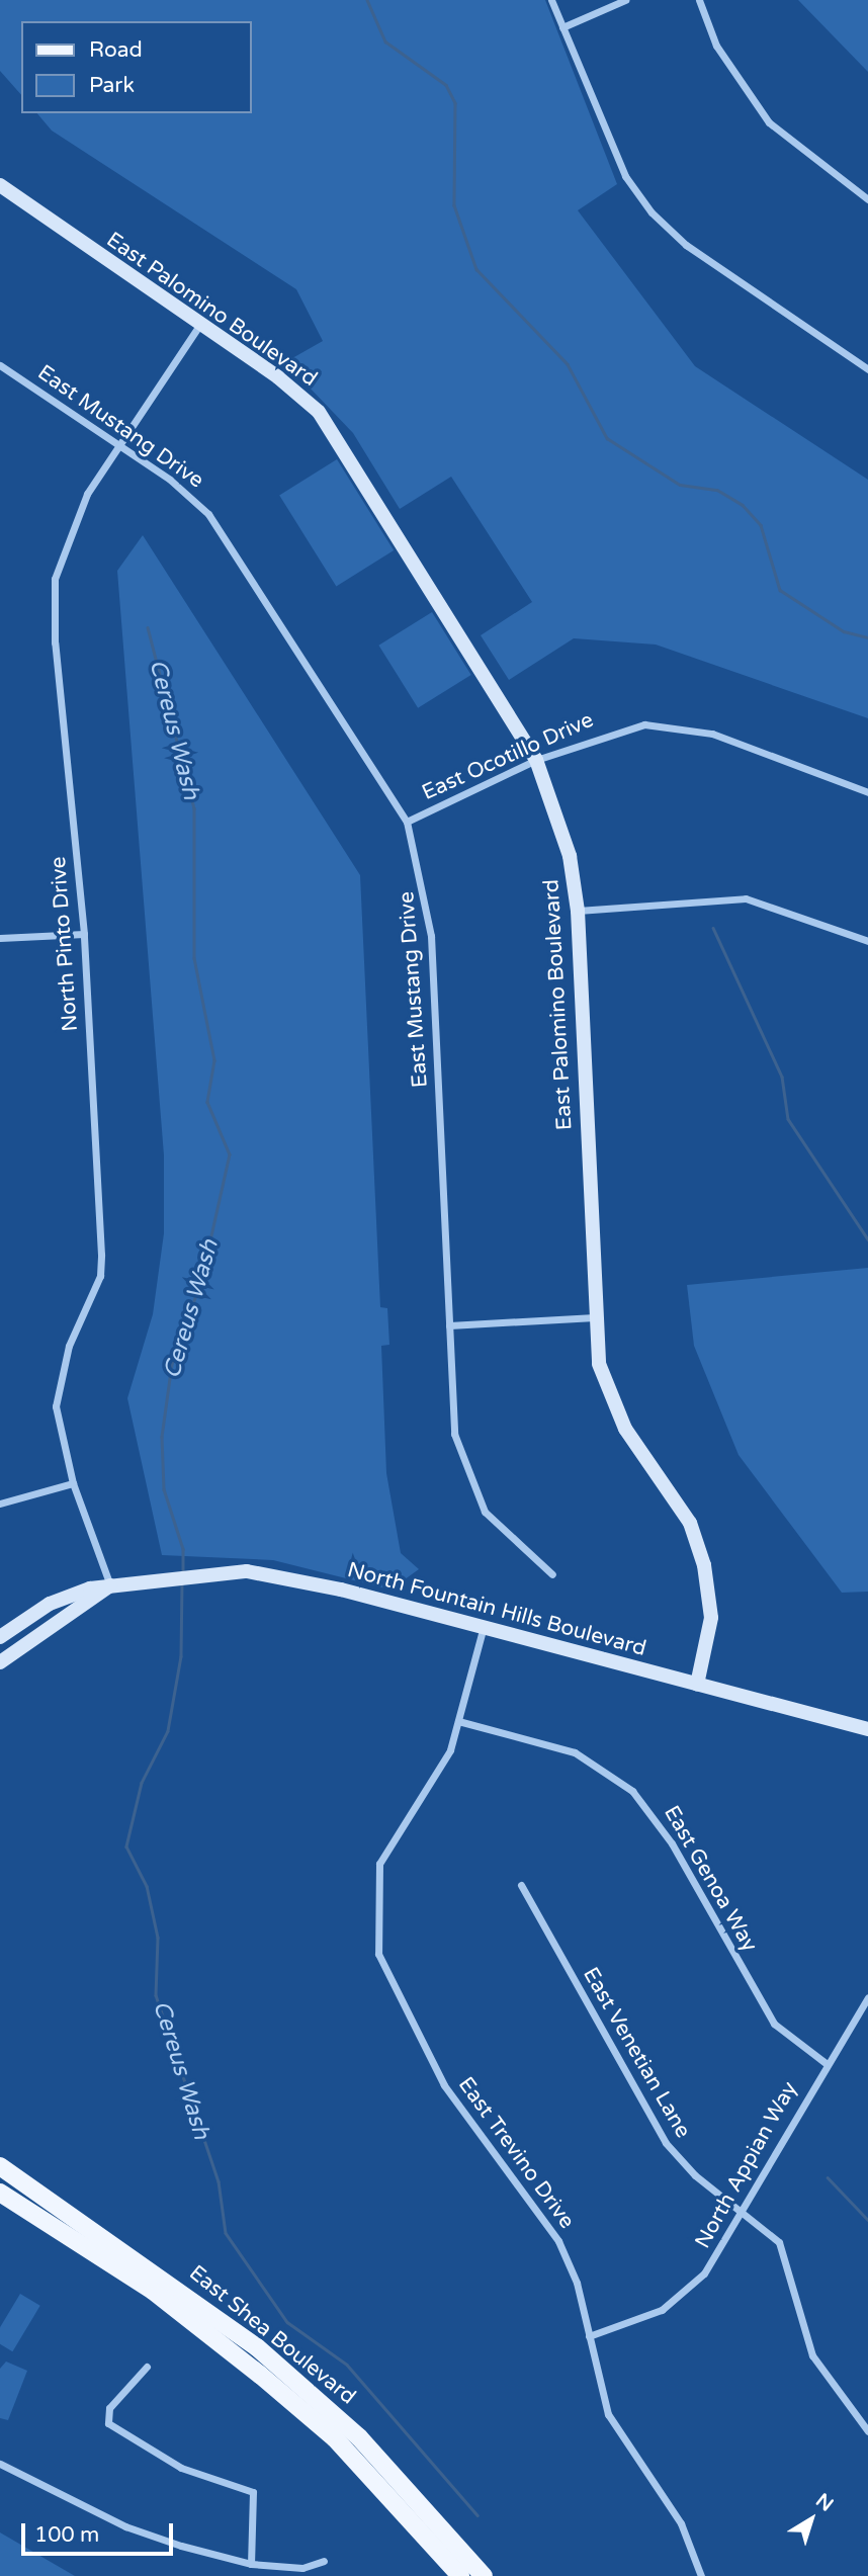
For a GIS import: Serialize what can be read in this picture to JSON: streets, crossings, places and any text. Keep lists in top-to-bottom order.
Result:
{
  "streets": {
    "main road": ["East Shea Boulevard"],
    "street": [
      "East Palomino Boulevard",
      "East Mustang Drive",
      "East Ocotillo Drive",
      "North Pinto Drive",
      "North Fountain Hills Boulevard",
      "East Genoa Way",
      "East Venetian Lane",
      "East Trevino Drive",
      "North Appian Way"
    ]
  },
  "crossings": [
    ["East Palomino Boulevard", "East Ocotillo Drive"],
    ["East Palomino Boulevard", "North Pinto Drive"],
    ["East Palomino Boulevard", "North Fountain Hills Boulevard"],
    ["East Mustang Drive", "East Ocotillo Drive"],
    ["East Mustang Drive", "North Pinto Drive"],
    ["North Pinto Drive", "North Fountain Hills Boulevard"],
    ["North Fountain Hills Boulevard", "East Trevino Drive"],
    ["East Genoa Way", "East Trevino Drive"],
    ["East Genoa Way", "North Appian Way"],
    ["East Venetian Lane", "North Appian Way"],
    ["East Trevino Drive", "North Appian Way"]
  ],
  "water": ["Cereus Wash"],
  "legend": ["Road", "Park"],
  "scale_bar": "100 m",
  "north": "top right"
}
